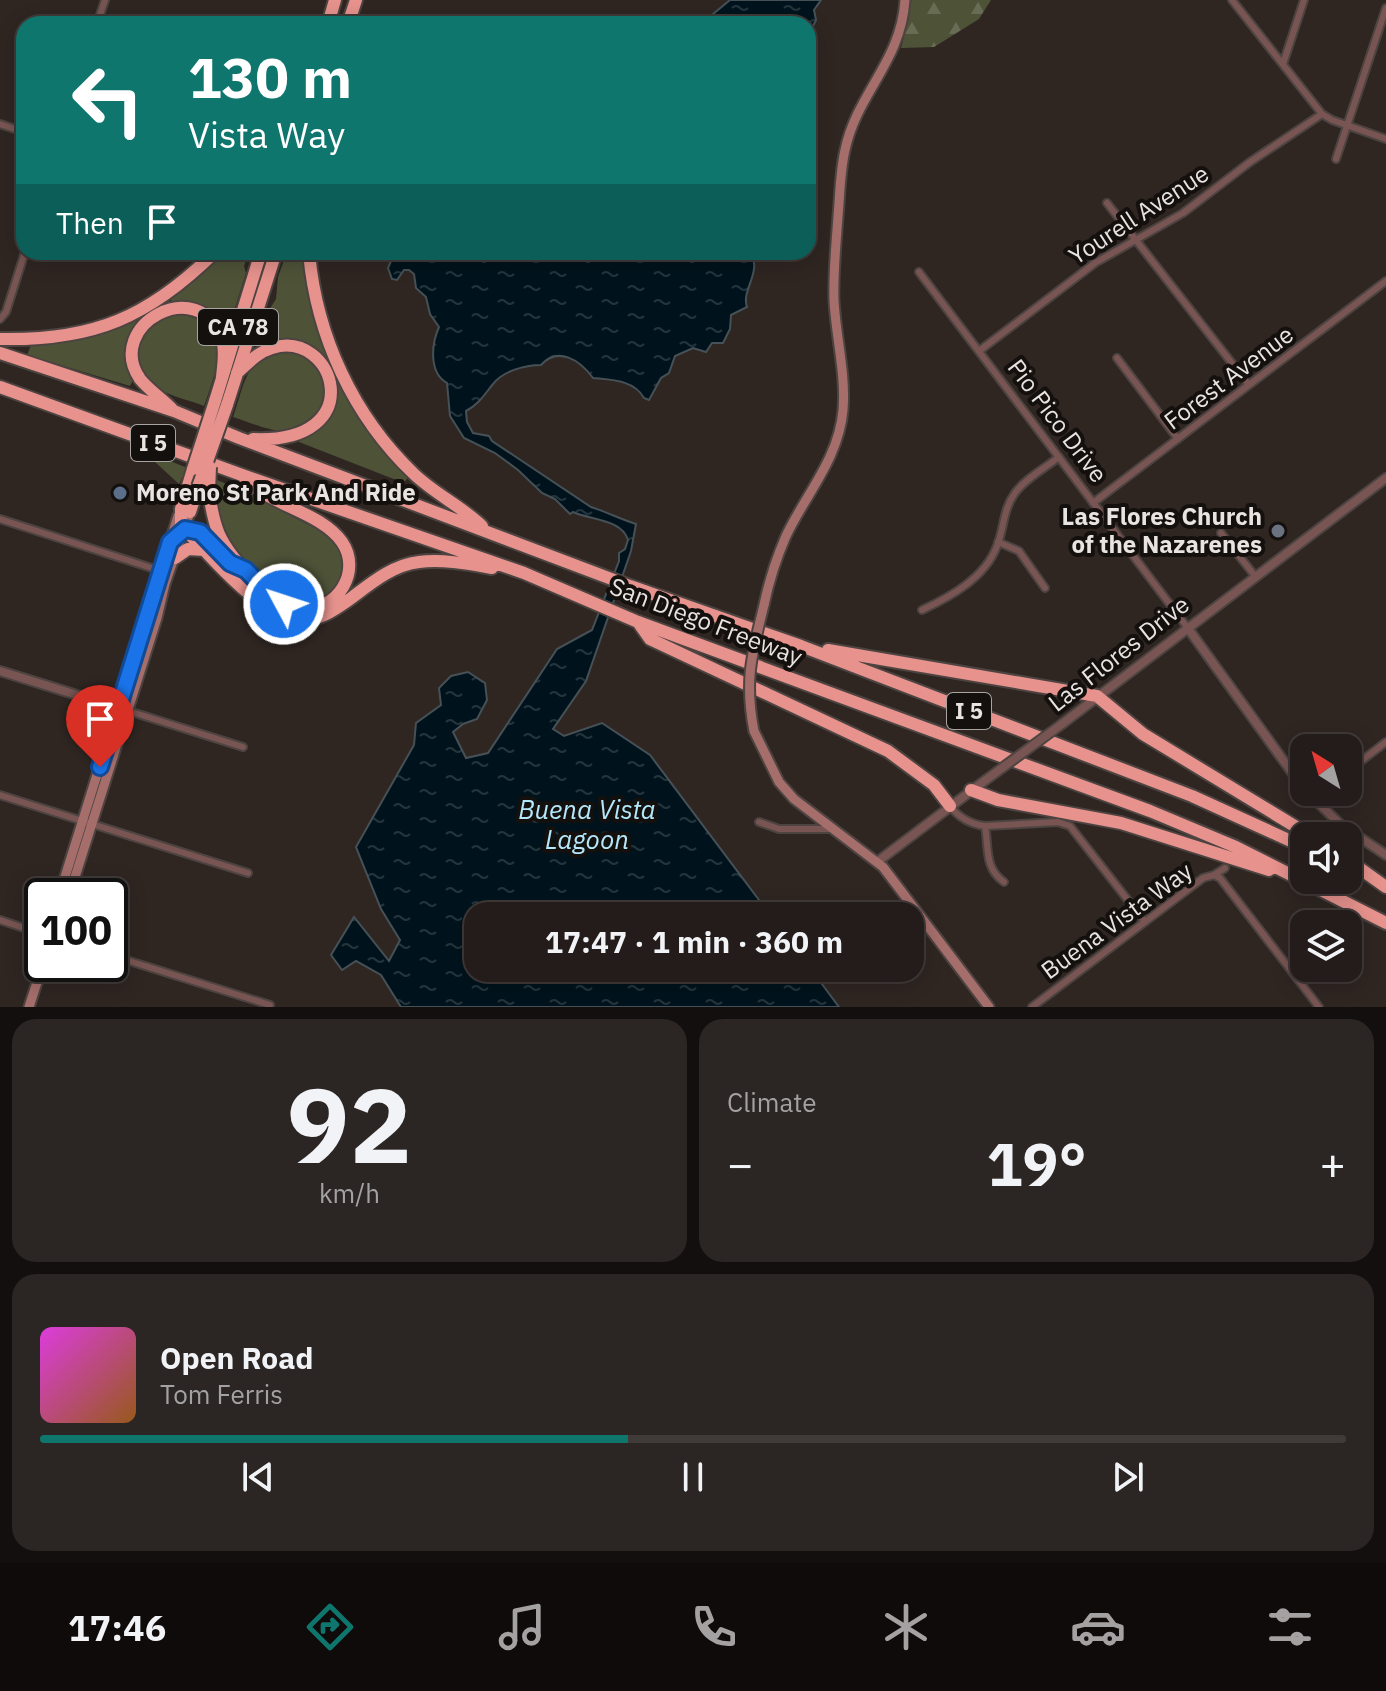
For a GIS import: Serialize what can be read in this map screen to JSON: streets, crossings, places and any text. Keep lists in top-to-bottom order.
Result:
{
  "streets": {
    "highway": ["CA 78", "I 5", "San Diego Freeway"],
    "street": [
      "Yourell Avenue",
      "Forest Avenue",
      "Pio Pico Drive",
      "Las Flores Drive",
      "Buena Vista Way"
    ]
  },
  "crossings": [
    ["Yourell Avenue", "Pio Pico Drive"],
    ["Forest Avenue", "Pio Pico Drive"],
    ["Pio Pico Drive", "Las Flores Drive"]
  ],
  "water": ["Buena Vista Lagoon"],
  "places": ["Moreno St Park And Ride", "Las Flores Church of the Nazarenes"],
  "north": "top left",
  "page": {
    "turn": ["130 m", "Vista Way"],
    "then": "Then",
    "limit": "100",
    "trip": "17:47 · 1 min · 360 m",
    "tile": [
      ["92", "km/h"],
      "Climate"
    ],
    "heat": ["−", "19°", "+"],
    "song": ["Open Road", "Tom Ferris"],
    "tabs": "17:46"
  }
}
